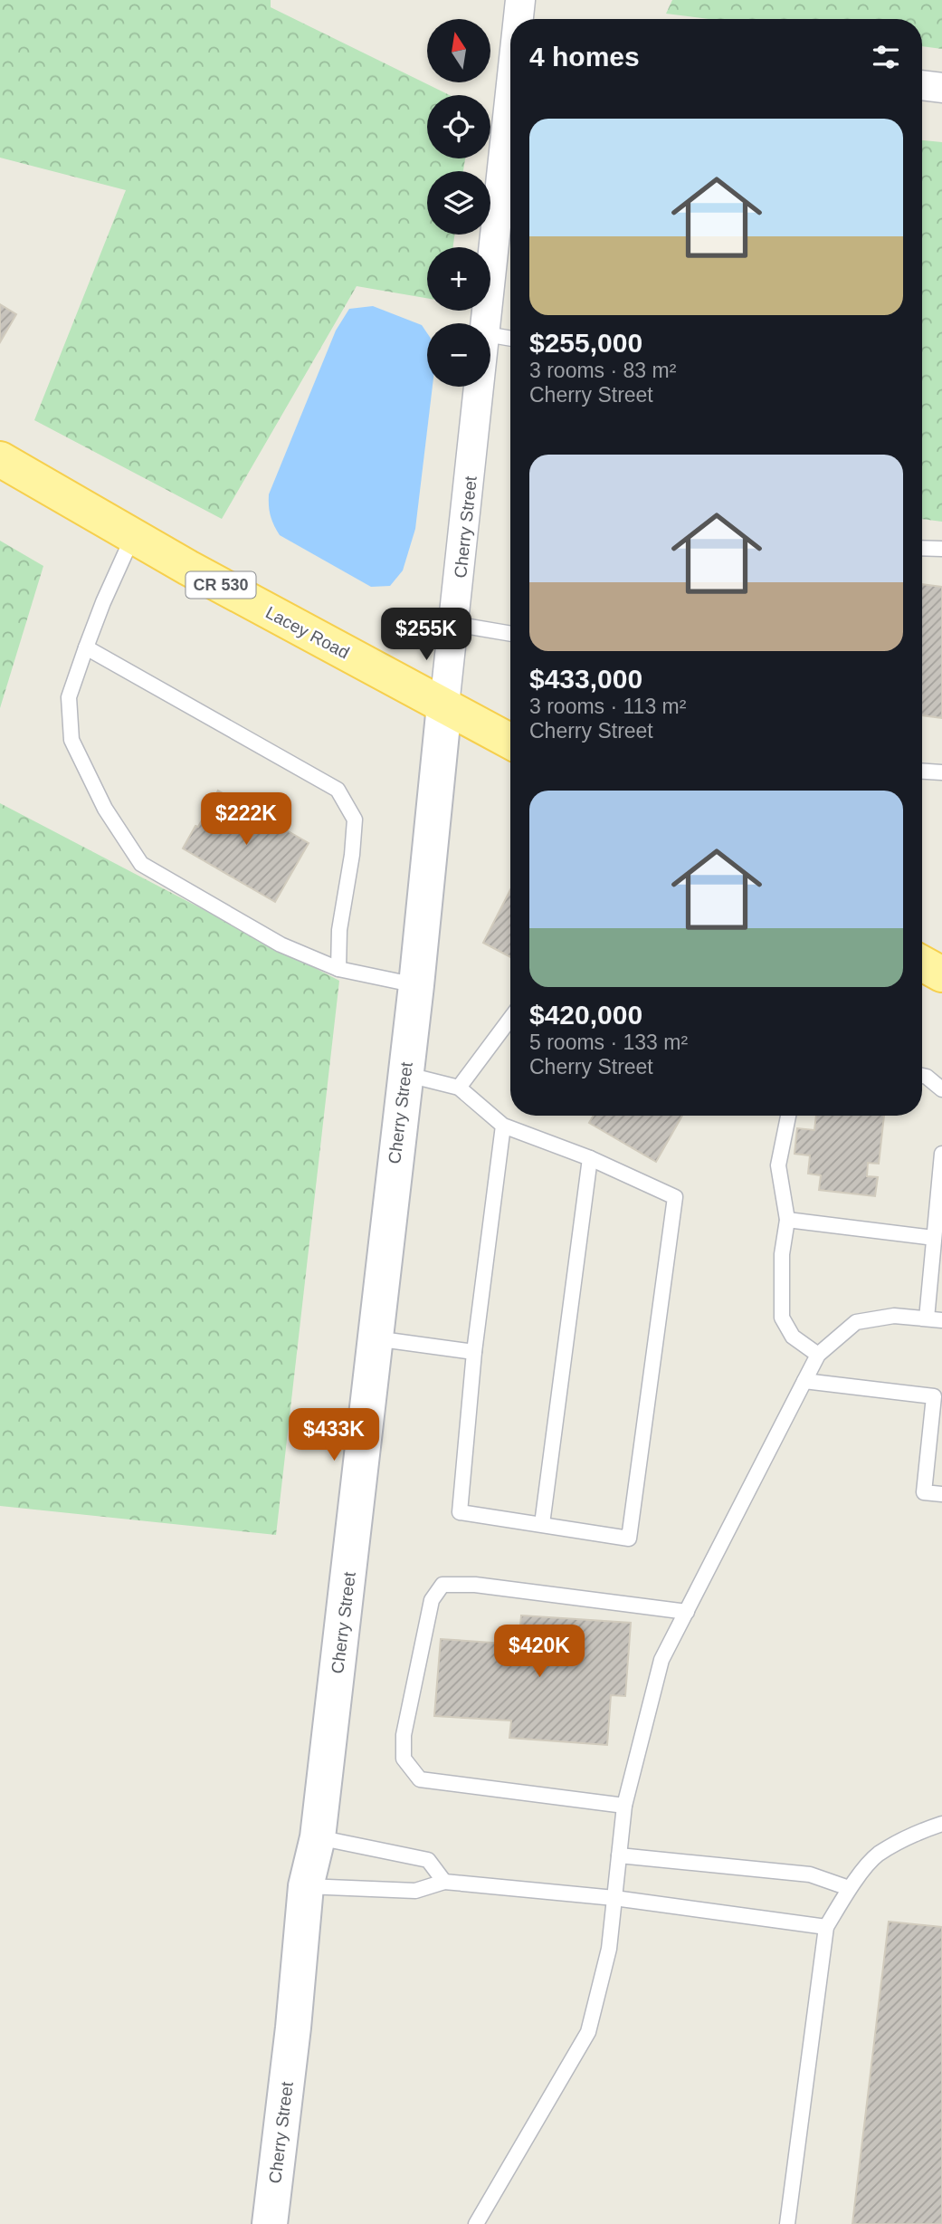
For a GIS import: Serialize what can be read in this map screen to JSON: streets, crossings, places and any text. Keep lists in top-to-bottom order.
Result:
{
  "streets": {
    "main road": ["CR 530", "Lacey Road"],
    "street": ["Cherry Street"]
  },
  "crossings": [
    ["Cherry Street", "Lacey Road"]
  ],
  "north": "top",
  "page": {
    "map_buttons": ["+", "−"],
    "heading": "4 homes",
    "list": [
      {
        "name": "$255,000",
        "note": "3 rooms · 83 m² · Cherry Street"
      },
      {
        "name": "$433,000",
        "note": "3 rooms · 113 m² · Cherry Street"
      },
      {
        "name": "$420,000",
        "note": "5 rooms · 133 m² · Cherry Street"
      }
    ],
    "price": [
      "$255K",
      "$222K",
      "$433K",
      "$420K"
    ]
  }
}
